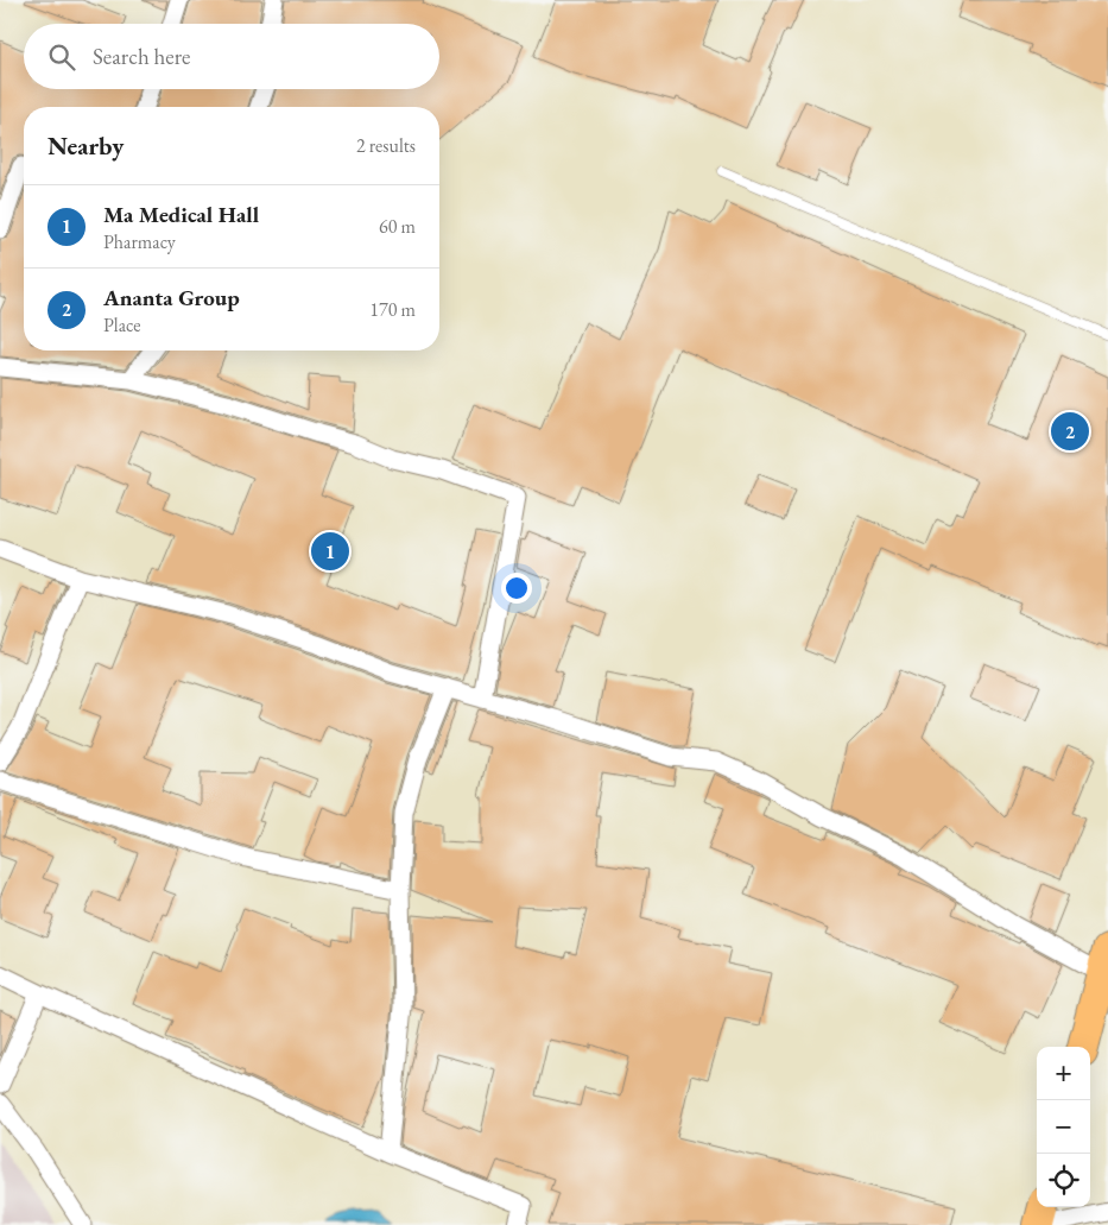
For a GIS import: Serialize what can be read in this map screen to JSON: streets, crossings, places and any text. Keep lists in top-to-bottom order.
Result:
{
  "page": {
    "search": "Search here",
    "heading": ["Nearby", "2 results"],
    "list": [
      {
        "mark": "1",
        "name": "Ma Medical Hall",
        "note": "Pharmacy",
        "value": "60 m"
      },
      {
        "mark": "2",
        "name": "Ananta Group",
        "note": "Place",
        "value": "170 m"
      }
    ],
    "pins": ["2", "1"],
    "map_buttons": ["+", "−"]
  }
}
